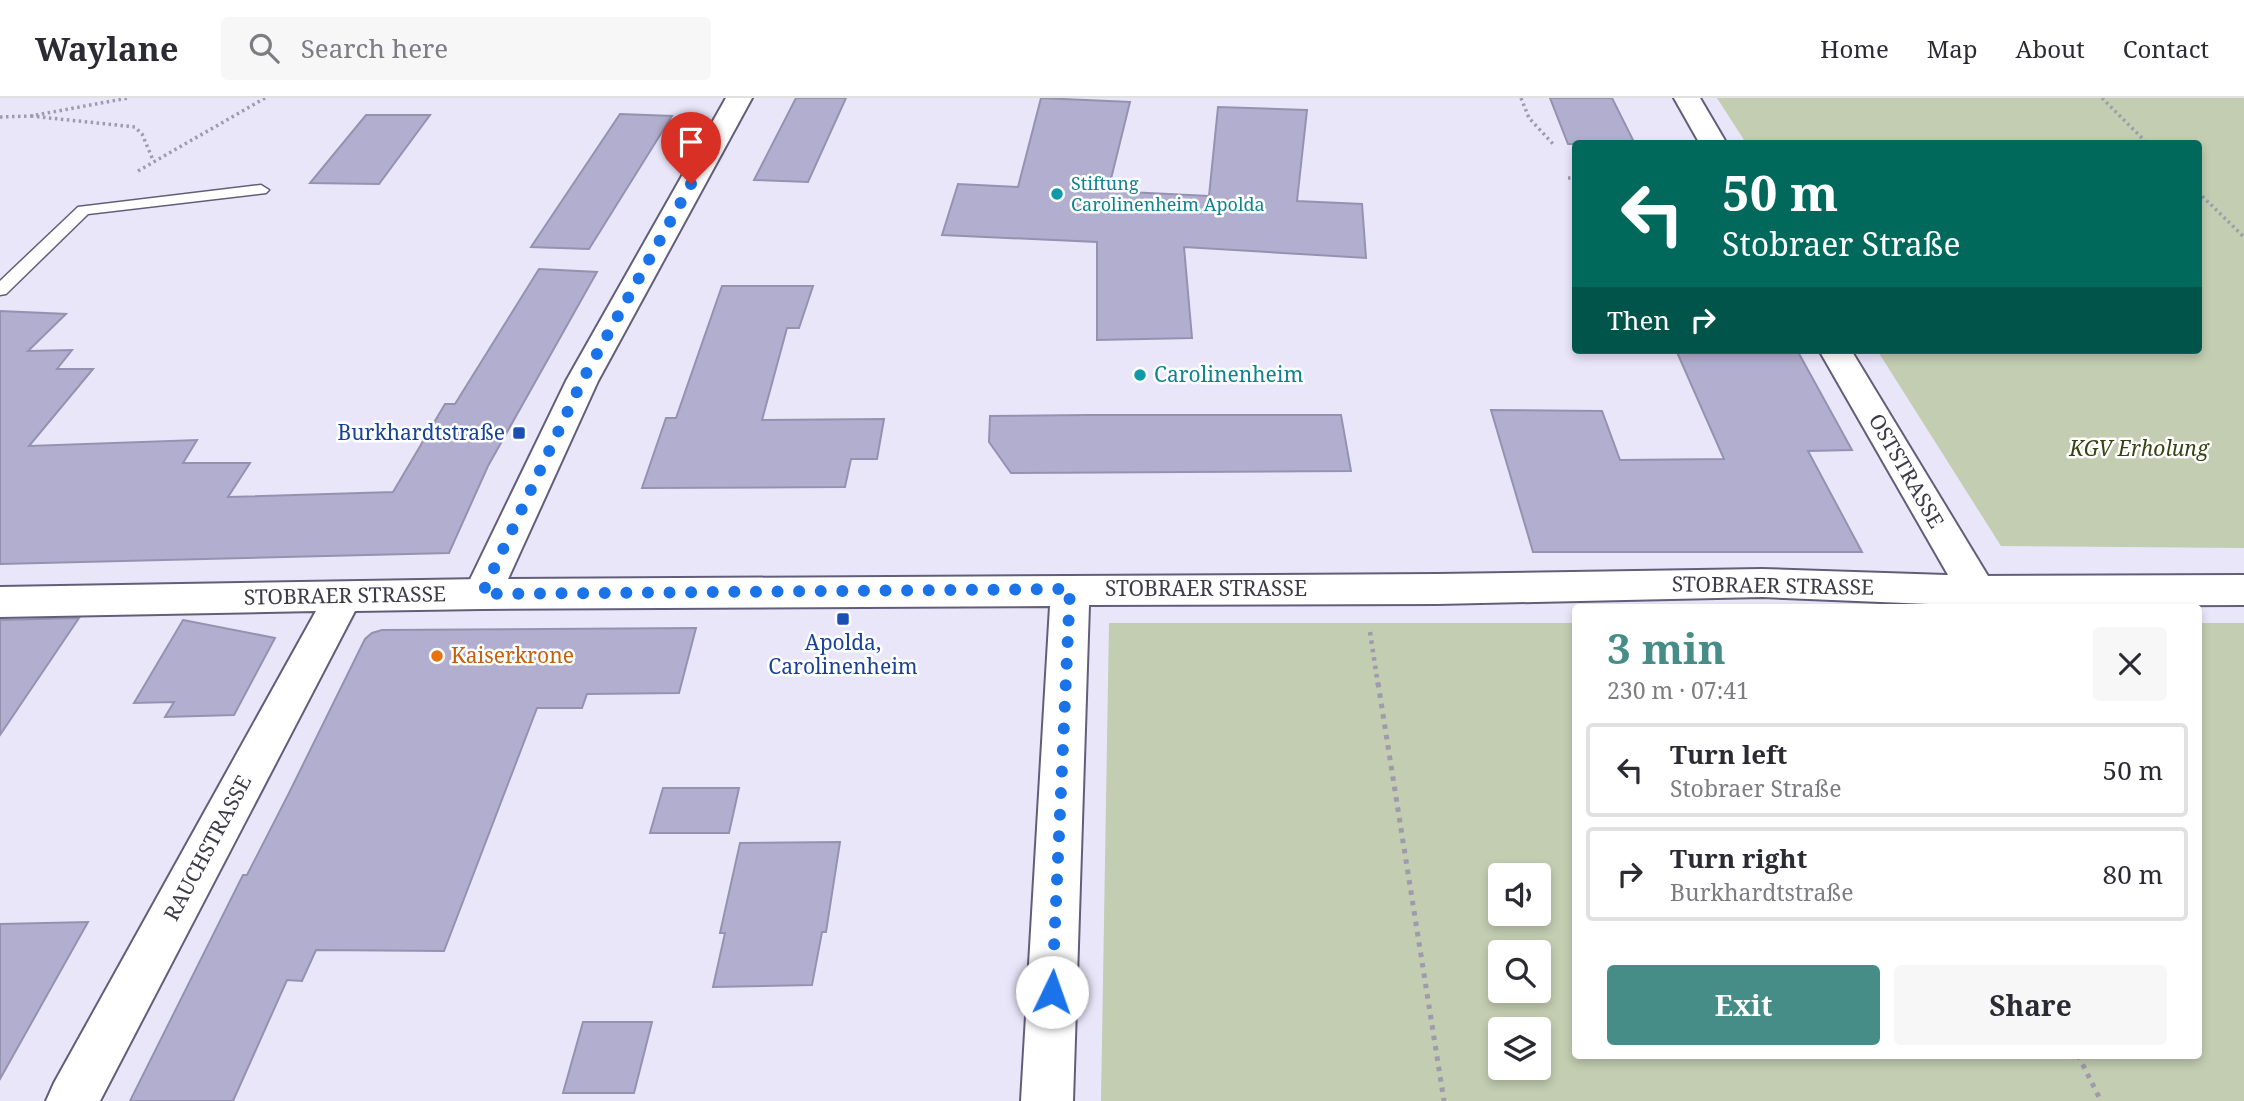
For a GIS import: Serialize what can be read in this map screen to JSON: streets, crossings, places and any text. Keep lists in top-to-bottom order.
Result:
{
  "streets": {
    "street": ["OSTSTRASSE", "STOBRAER STRASSE", "RAUCHSTRASSE"]
  },
  "crossings": [
    ["OSTSTRASSE", "STOBRAER STRASSE"],
    ["STOBRAER STRASSE", "RAUCHSTRASSE"]
  ],
  "parks": ["KGV Erholung"],
  "places": {
    "other": ["Stiftung Carolinenheim Apolda", "Carolinenheim", "Kaiserkrone"],
    "transit": ["Burkhardtstraße", "Apolda, Carolinenheim"]
  },
  "page": {
    "header": "Waylane",
    "search": "Search here",
    "nav": [
      "Home",
      "Map",
      "About",
      "Contact"
    ],
    "turn": ["50 m", "Stobraer Straße"],
    "then": "Then",
    "heading": ["3 min", "230 m · 07:41"],
    "list": [
      {
        "name": "Turn left",
        "note": "Stobraer Straße",
        "value": "50 m"
      },
      {
        "name": "Turn right",
        "note": "Burkhardtstraße",
        "value": "80 m"
      }
    ],
    "buttons": ["Exit", "Share"]
  }
}
